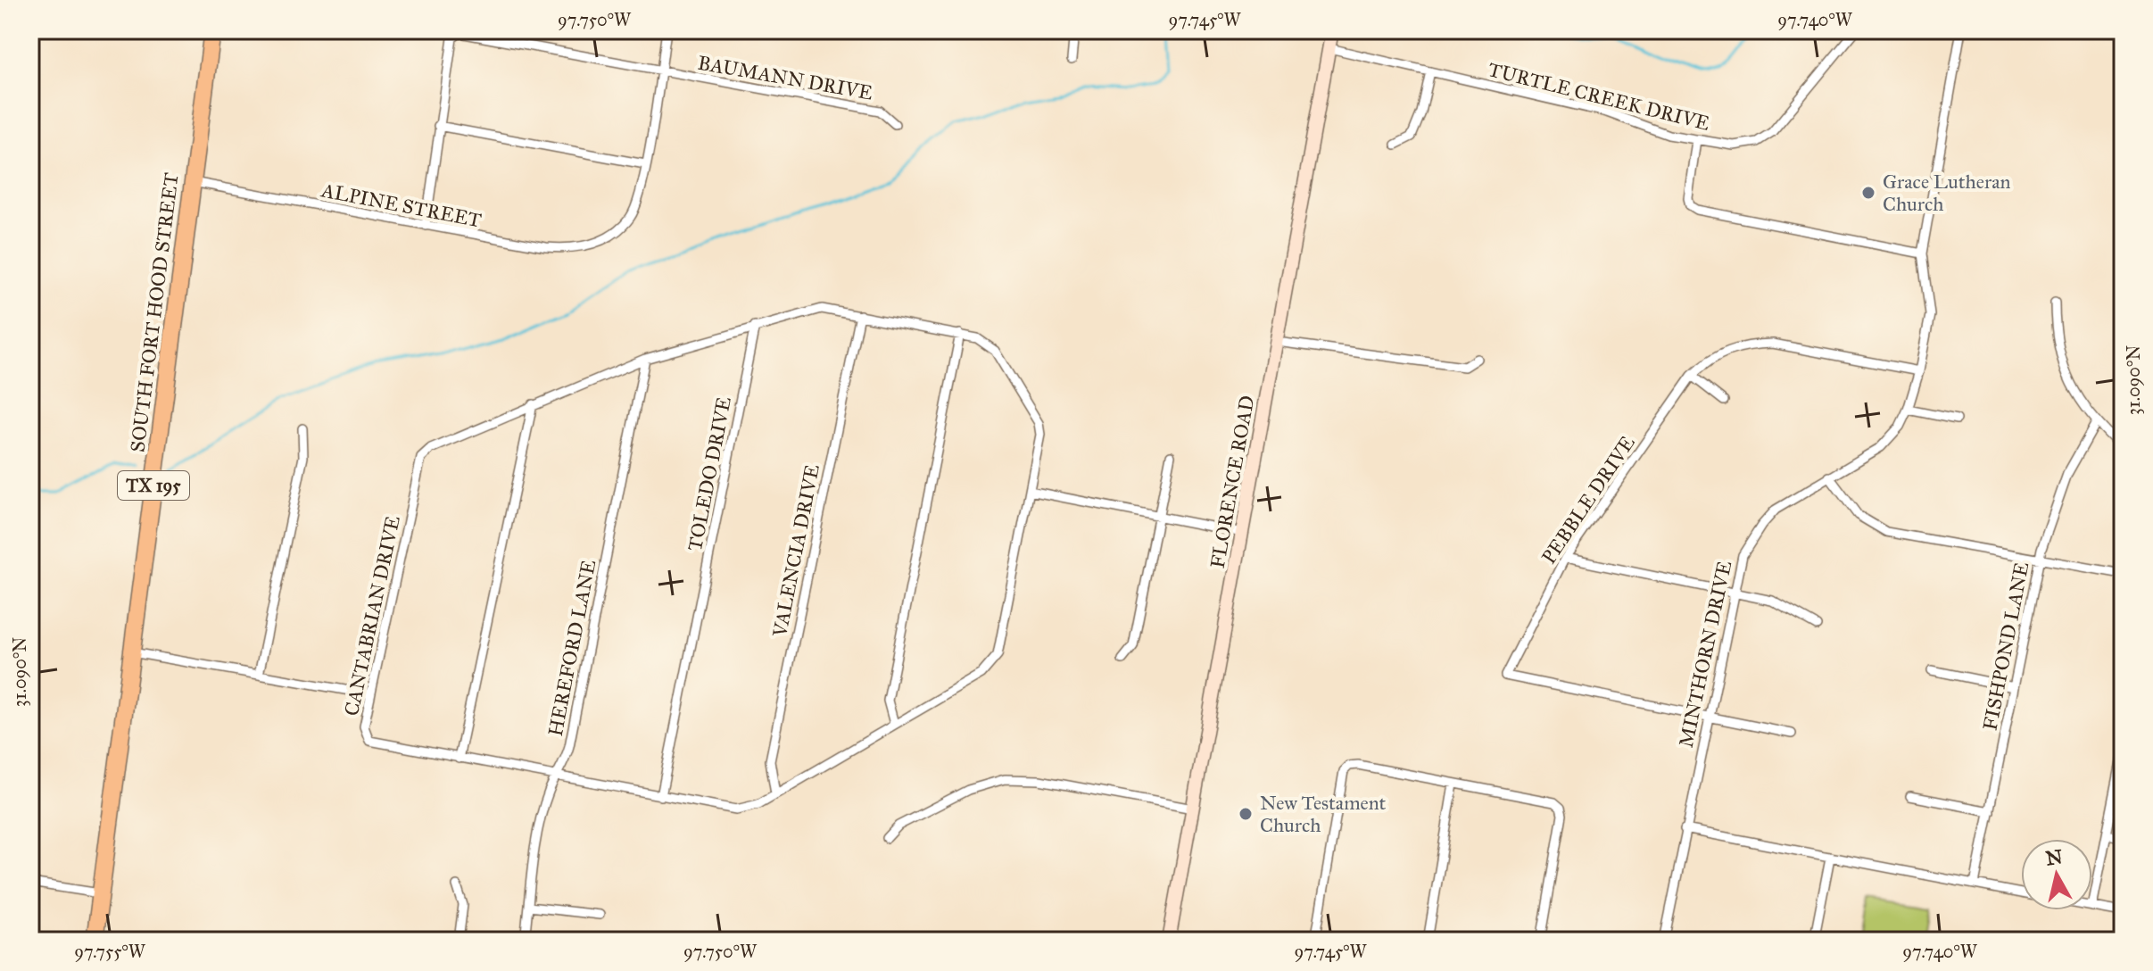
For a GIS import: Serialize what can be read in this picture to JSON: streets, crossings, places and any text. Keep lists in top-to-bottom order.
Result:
{
  "streets": {
    "highway": ["SOUTH FORT HOOD STREET", "TX 195"],
    "street": [
      "BAUMANN DRIVE",
      "TURTLE CREEK DRIVE",
      "ALPINE STREET",
      "TOLEDO DRIVE",
      "FLORENCE ROAD",
      "PEBBLE DRIVE",
      "VALENCIA DRIVE",
      "CANTABRIAN DRIVE",
      "FISHPOND LANE",
      "HEREFORD LANE",
      "MINTHORN DRIVE"
    ]
  },
  "crossings": [
    ["TURTLE CREEK DRIVE", "FLORENCE ROAD"],
    ["ALPINE STREET", "SOUTH FORT HOOD STREET"],
    ["TOLEDO DRIVE", "CANTABRIAN DRIVE"],
    ["PEBBLE DRIVE", "MINTHORN DRIVE"],
    ["VALENCIA DRIVE", "CANTABRIAN DRIVE"],
    ["CANTABRIAN DRIVE", "HEREFORD LANE"]
  ],
  "places": ["Grace Lutheran Church", "New Testament Church"],
  "north": "top",
  "coordinates": [
    "97.750°W",
    "97.745°W",
    "97.740°W",
    "31.090°N",
    "97.755°W"
  ]
}
